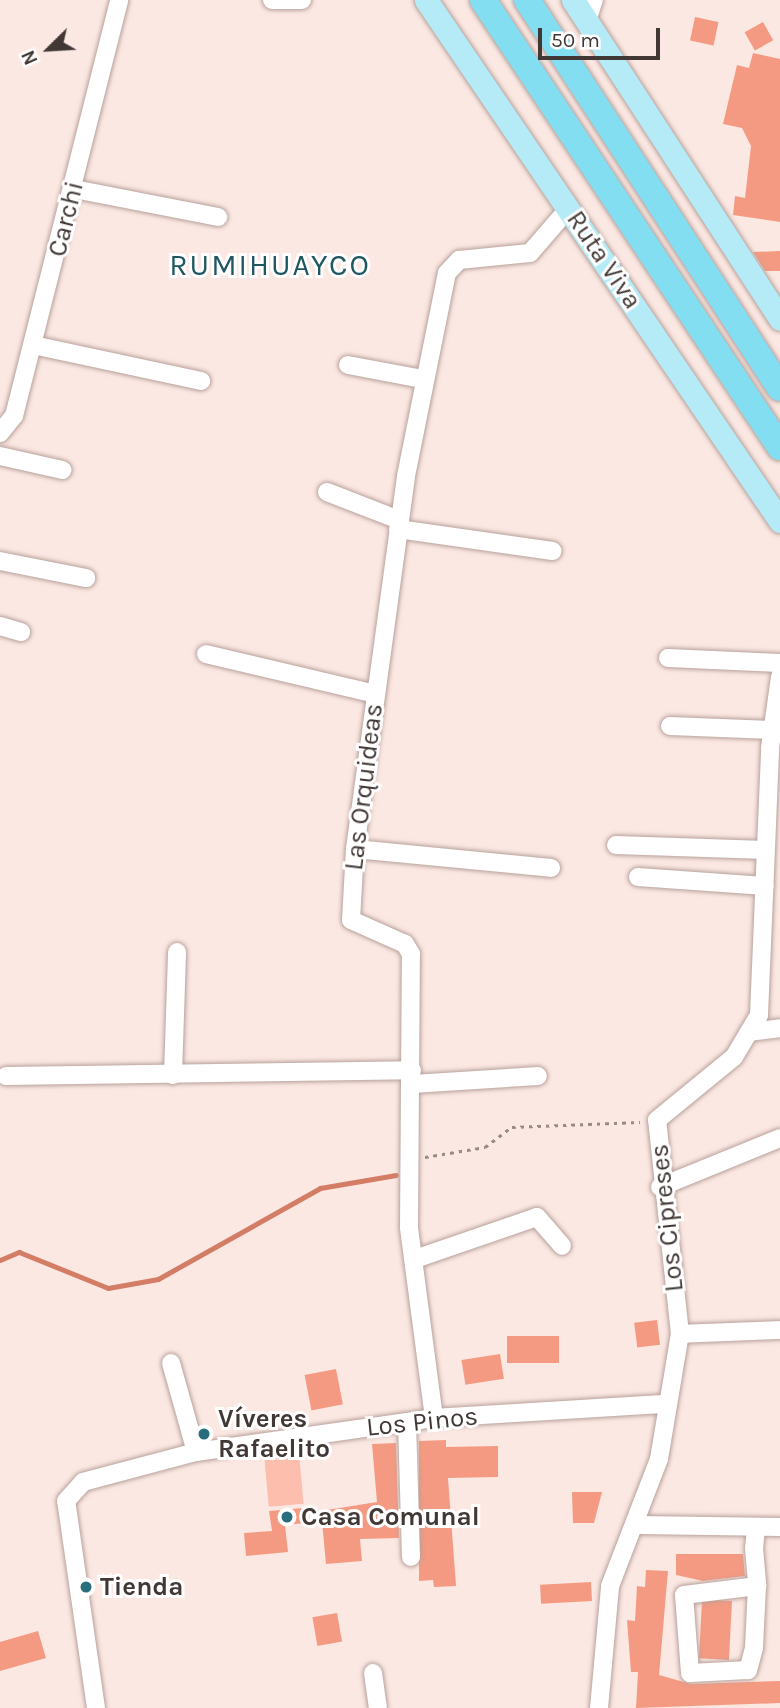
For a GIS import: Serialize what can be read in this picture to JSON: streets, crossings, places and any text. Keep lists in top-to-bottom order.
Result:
{
  "streets": {
    "highway": ["Ruta Viva"],
    "street": [
      "Carchi",
      "Las Orquideas",
      "Los Cipreses",
      "Los Pinos"
    ]
  },
  "crossings": [
    ["Ruta Viva", "Las Orquideas"],
    ["Las Orquideas", "Los Pinos"],
    ["Los Cipreses", "Los Pinos"]
  ],
  "districts": ["RUMIHUAYCO"],
  "places": ["Víveres Rafaelito", "Casa Comunal", "Tienda"],
  "scale_bar": "50 m",
  "north": "bottom left"
}
